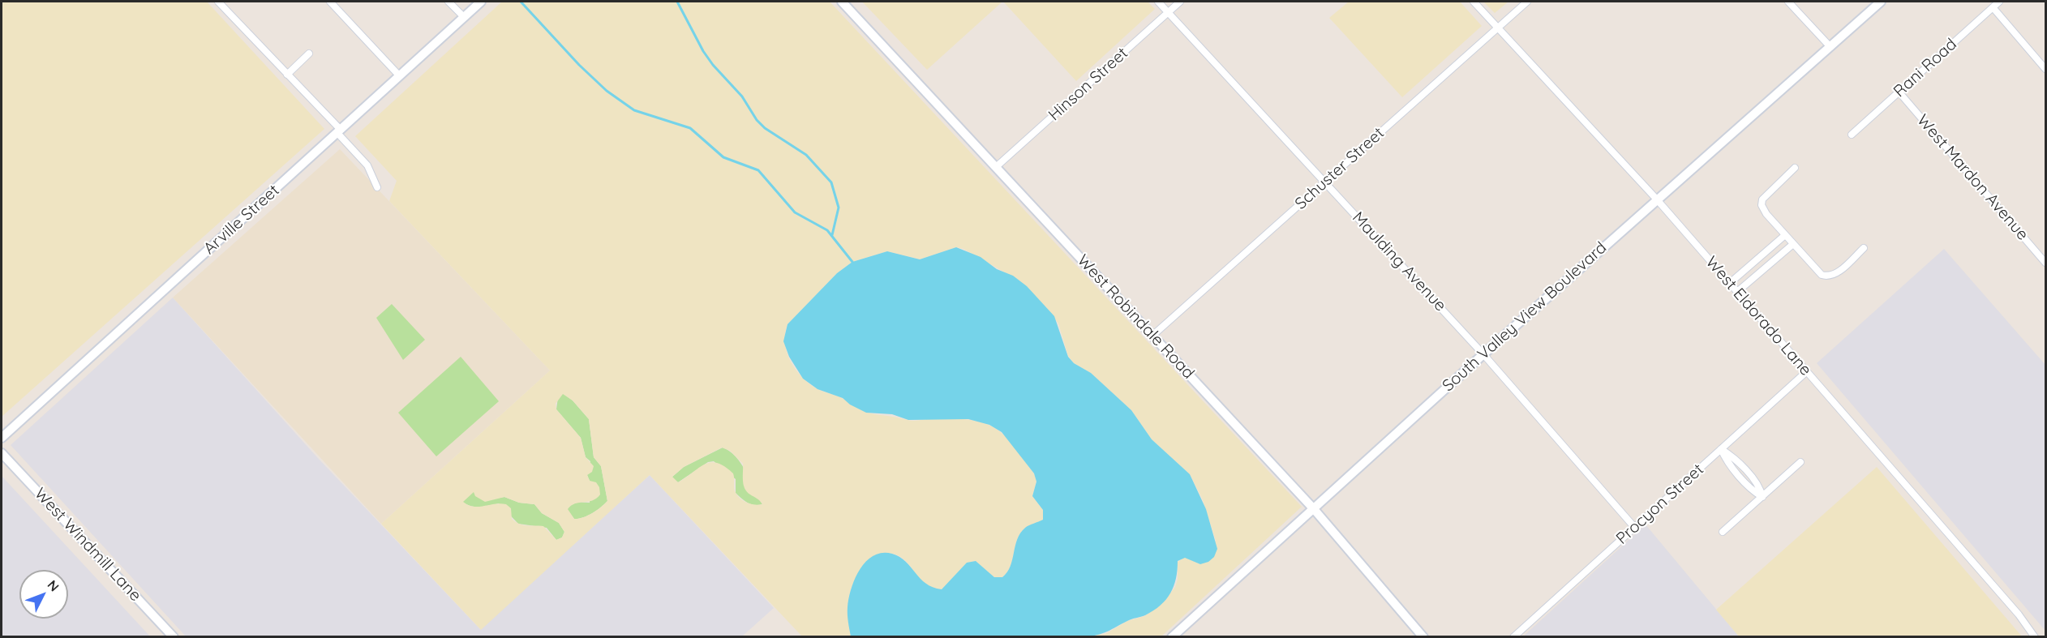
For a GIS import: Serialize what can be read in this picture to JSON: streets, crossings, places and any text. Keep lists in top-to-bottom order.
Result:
{
  "streets": {
    "street": [
      "Rani Road",
      "Hinson Street",
      "Schuster Street",
      "West Mardon Avenue",
      "Arville Street",
      "Maulding Avenue",
      "West Eldorado Lane",
      "West Robindale Road",
      "South Valley View Boulevard",
      "Procyon Street",
      "West Windmill Lane"
    ]
  },
  "crossings": [
    ["Rani Road", "West Mardon Avenue"],
    ["Hinson Street", "Maulding Avenue"],
    ["Hinson Street", "West Robindale Road"],
    ["Schuster Street", "Maulding Avenue"],
    ["Schuster Street", "West Eldorado Lane"],
    ["Schuster Street", "West Robindale Road"],
    ["Maulding Avenue", "South Valley View Boulevard"],
    ["Maulding Avenue", "Procyon Street"],
    ["West Eldorado Lane", "South Valley View Boulevard"],
    ["West Eldorado Lane", "Procyon Street"],
    ["West Robindale Road", "South Valley View Boulevard"]
  ],
  "north": "top right"
}
